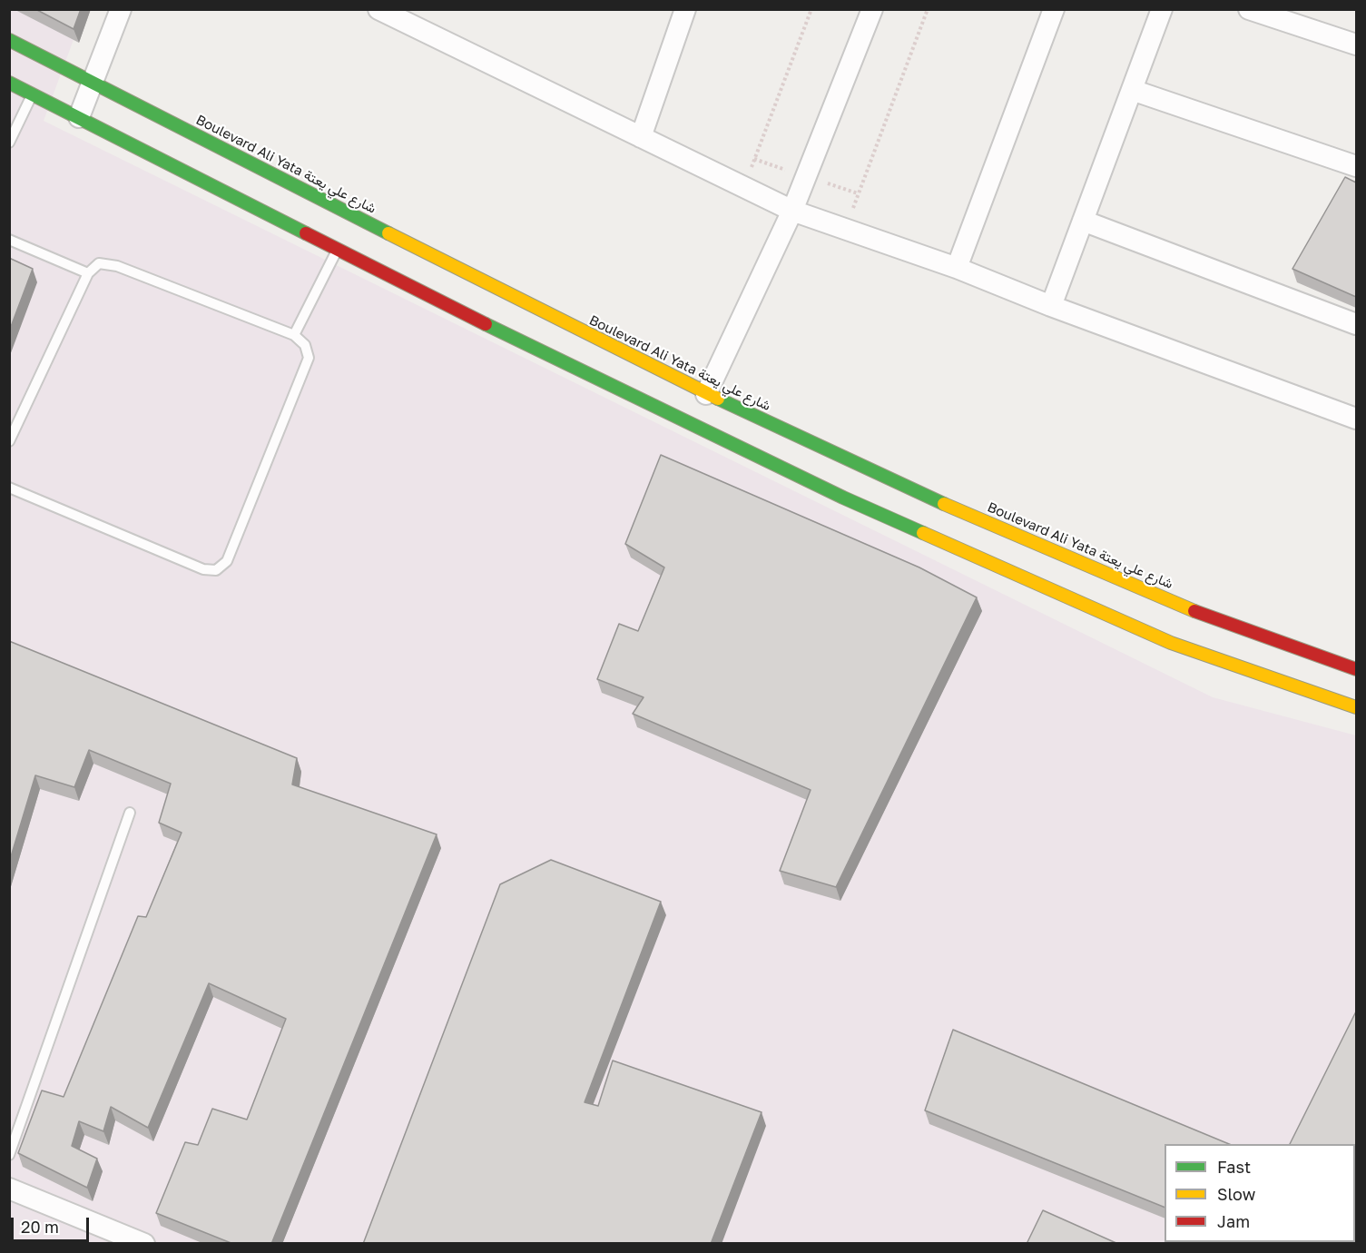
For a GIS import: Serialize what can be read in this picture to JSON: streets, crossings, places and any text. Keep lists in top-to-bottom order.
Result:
{
  "streets": {
    "street": ["Boulevard Ali Yata شارع علي يعتة"]
  },
  "legend": ["Fast", "Slow", "Jam"],
  "scale_bar": "20 m"
}
